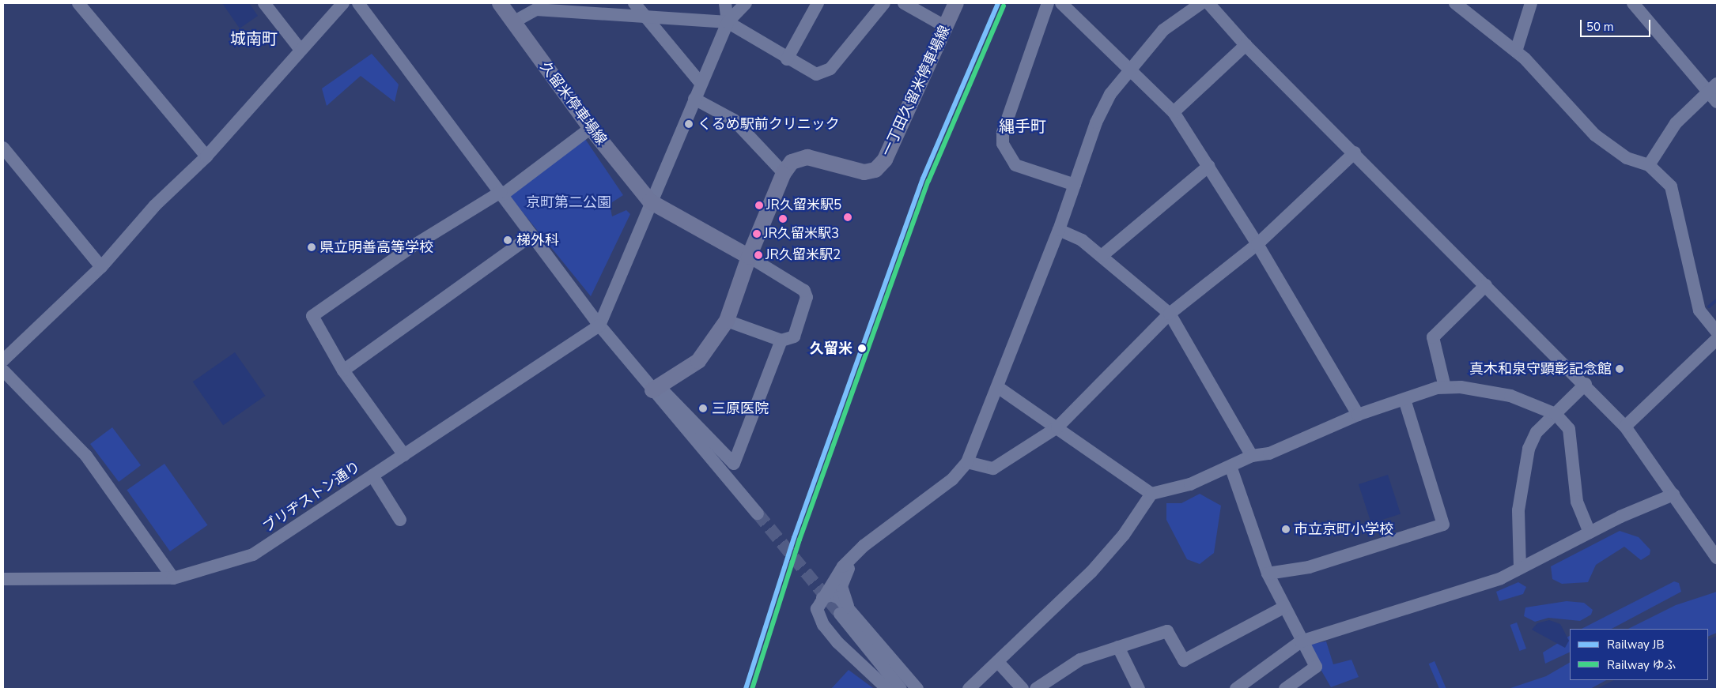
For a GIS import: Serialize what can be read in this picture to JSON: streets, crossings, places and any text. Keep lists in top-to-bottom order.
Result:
{
  "streets": {
    "main road": ["一丁田久留米停車場線", "久留米停車場線"],
    "street": ["ブリヂストン通り"]
  },
  "districts": ["城南町", "縄手町"],
  "parks": ["京町第二公園"],
  "places": [
    "くるめ駅前クリニック",
    "JR久留米駅5",
    "JR久留米駅3",
    "梯外科",
    "県立明善高等学校",
    "JR久留米駅2",
    "久留米",
    "真木和泉守顕彰記念館",
    "三原医院",
    "市立京町小学校"
  ],
  "lines": ["rail line JB", "rail line ゆふ"],
  "legend": ["Railway JB", "Railway ゆふ"],
  "scale_bar": "50 m"
}
